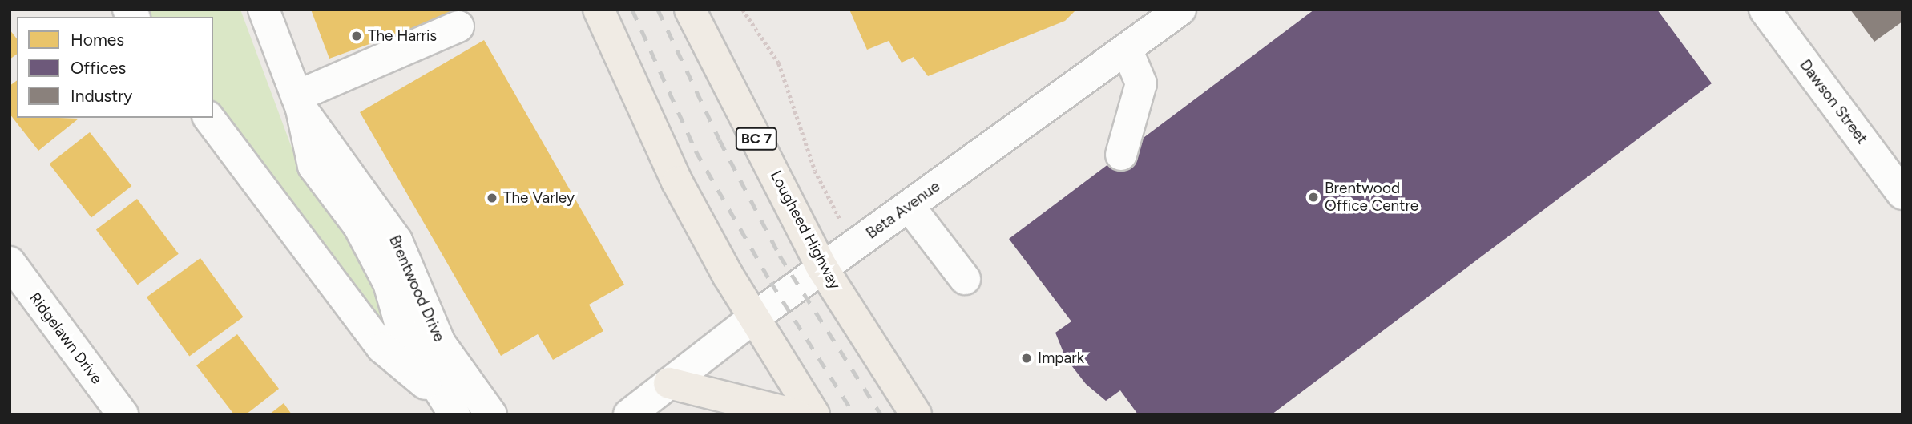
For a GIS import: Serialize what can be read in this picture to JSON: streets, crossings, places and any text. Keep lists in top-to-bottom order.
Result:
{
  "streets": {
    "main road": ["BC 7", "Lougheed Highway"],
    "street": [
      "Dawson Street",
      "Beta Avenue",
      "Brentwood Drive",
      "Ridgelawn Drive"
    ]
  },
  "crossings": [
    ["Beta Avenue", "Lougheed Highway"]
  ],
  "places": [
    "The Harris",
    "Brentwood Office Centre",
    "The Varley",
    "Impark"
  ],
  "legend": ["Homes", "Offices", "Industry"]
}
